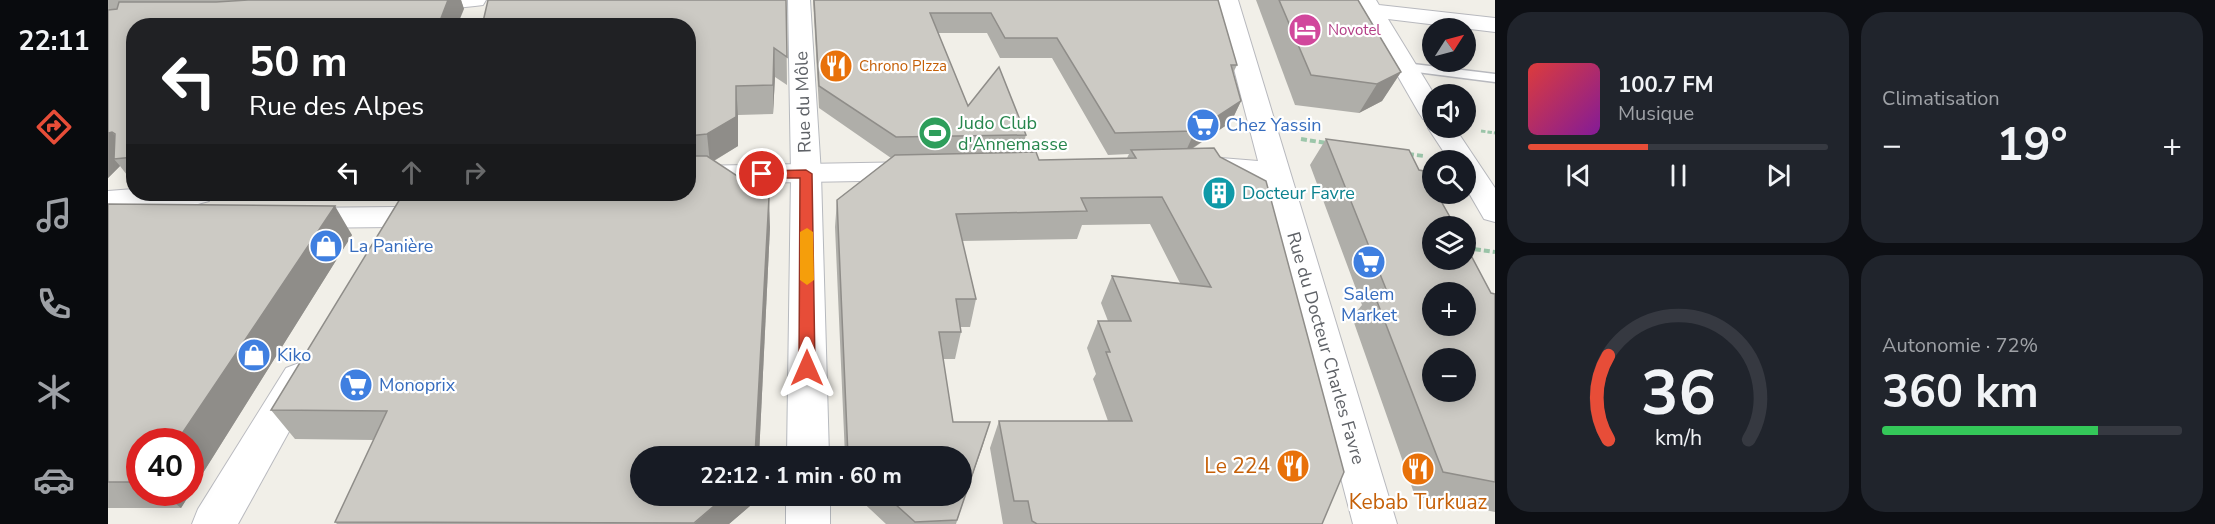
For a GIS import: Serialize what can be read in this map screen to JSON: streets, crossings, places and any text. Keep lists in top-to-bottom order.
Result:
{
  "streets": {
    "street": ["Rue du Môle", "Rue du Docteur Charles Favre"]
  },
  "places": {
    "hotel": ["Novotel"],
    "restaurant": ["Chrono PIzza", "Le 224", "Kebab Turkuaz"],
    "supermarket": ["Chez Yassin", "Salem Market", "Monoprix"],
    "sports": ["Judo Club d'Annemasse"],
    "building": ["Docteur Favre"],
    "shop": ["La Panière", "Kiko"]
  },
  "north": "top right",
  "page": {
    "tabs": "22:11",
    "tile": [
      "Climatisation",
      ["Autonomie · 72%", "360 km"]
    ],
    "map_buttons": ["+", "−"],
    "turn": ["50 m", "Rue des Alpes"],
    "song": ["100.7 FM", "Musique"],
    "heat": ["−", "19°", "+"],
    "limit": "40",
    "trip": "22:12 · 1 min · 60 m",
    "gauge": ["36", "km/h"]
  }
}
